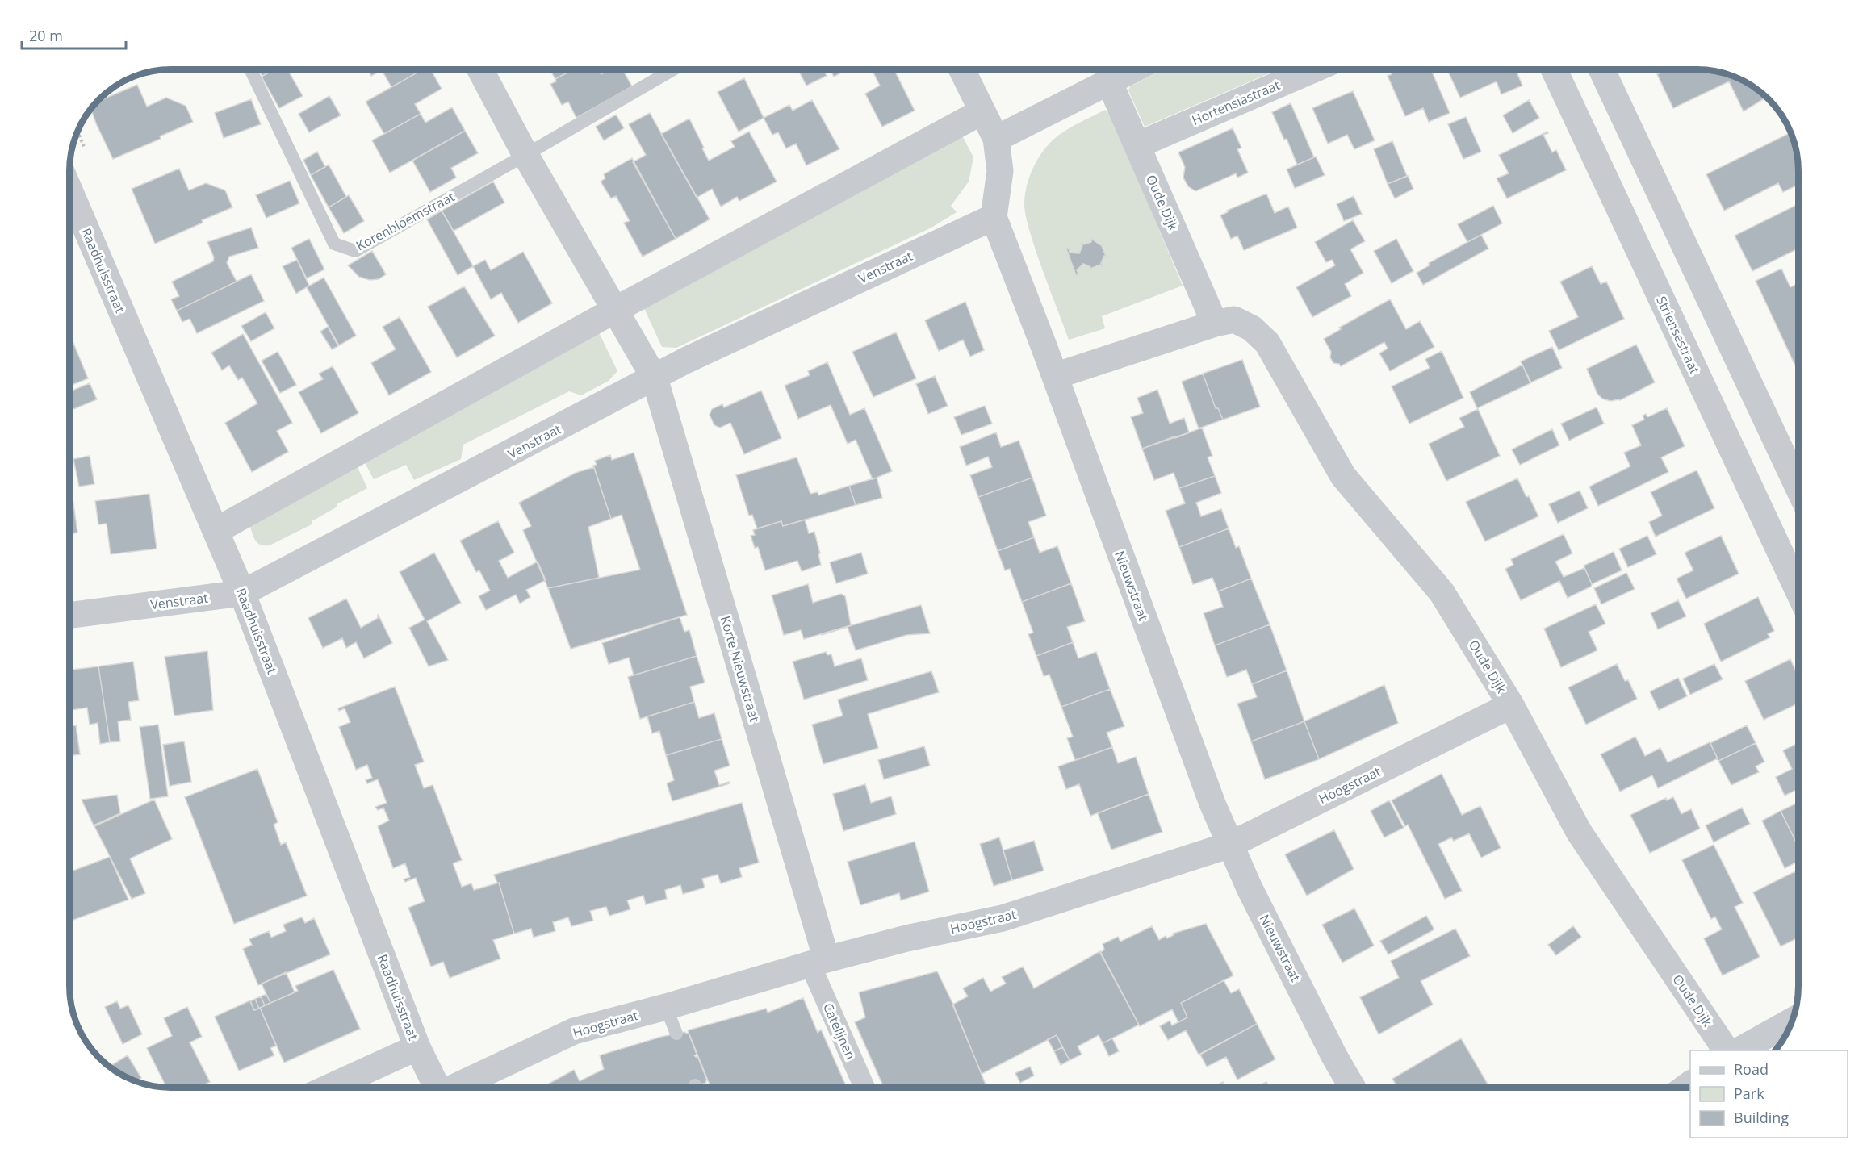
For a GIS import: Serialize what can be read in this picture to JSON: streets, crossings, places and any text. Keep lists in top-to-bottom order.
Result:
{
  "streets": {
    "street": [
      "Hortensiastraat",
      "Oude Dijk",
      "Venstraat",
      "Raadhuisstraat",
      "Striensestraat",
      "Nieuwstraat",
      "Korte Nieuwstraat",
      "Hoogstraat",
      "Catelijnen"
    ],
    "lane": ["Korenbloemstraat"]
  },
  "crossings": [
    ["Hortensiastraat", "Oude Dijk"],
    ["Oude Dijk", "Nieuwstraat"],
    ["Oude Dijk", "Hoogstraat"],
    ["Venstraat", "Raadhuisstraat"],
    ["Venstraat", "Nieuwstraat"],
    ["Venstraat", "Korte Nieuwstraat"],
    ["Nieuwstraat", "Hoogstraat"],
    ["Korte Nieuwstraat", "Hoogstraat"],
    ["Korte Nieuwstraat", "Catelijnen"],
    ["Hoogstraat", "Catelijnen"]
  ],
  "legend": ["Road", "Park", "Building"],
  "scale_bar": "20 m"
}
